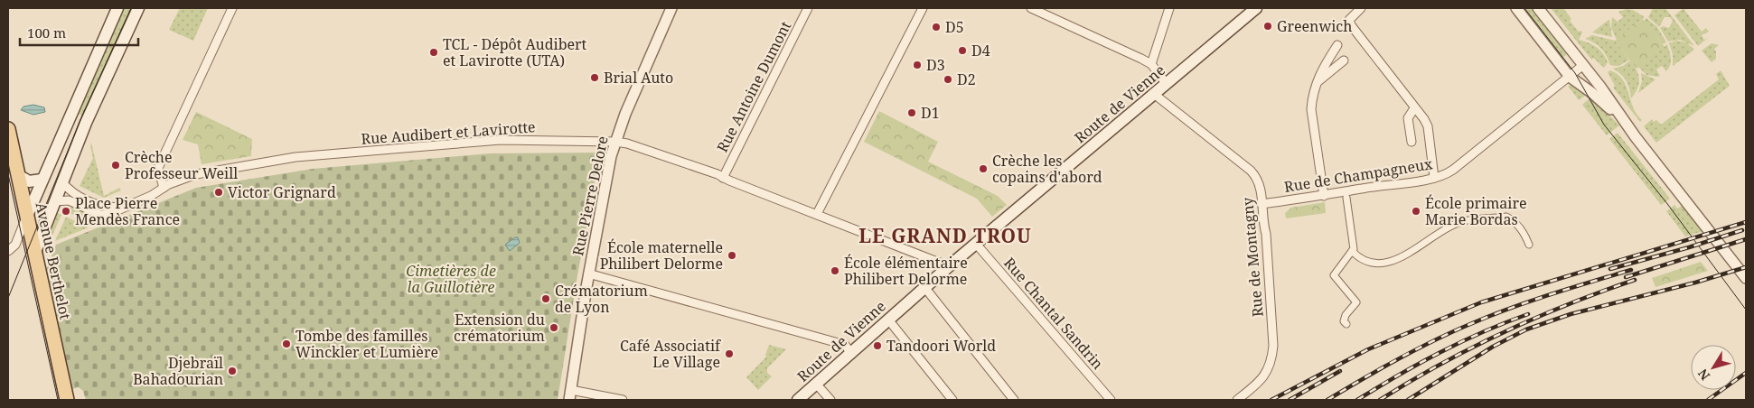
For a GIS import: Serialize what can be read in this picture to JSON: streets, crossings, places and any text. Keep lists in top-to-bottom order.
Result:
{
  "streets": {
    "main road": ["Route de Vienne", "Avenue Berthelot"],
    "street": [
      "Rue Antoine Dumont",
      "Rue Audibert et Lavirotte",
      "Rue de Champagneux",
      "Rue Pierre Delore",
      "Rue de Montagny",
      "Rue Chantal Sandrin"
    ]
  },
  "crossings": [
    ["Rue Antoine Dumont", "Rue Audibert et Lavirotte"],
    ["Route de Vienne", "Rue Audibert et Lavirotte"],
    ["Route de Vienne", "Rue de Montagny"],
    ["Route de Vienne", "Rue Chantal Sandrin"],
    ["Rue Audibert et Lavirotte", "Rue Pierre Delore"],
    ["Rue de Champagneux", "Rue de Montagny"]
  ],
  "districts": ["LE GRAND TROU"],
  "parks": ["Cimetières de la Guillotière"],
  "places": [
    "Greenwich",
    "D5",
    "D4",
    "TCL - Dépôt Audibert et Lavirotte (UTA)",
    "D3",
    "Brial Auto",
    "D2",
    "D1",
    "Crèche Professeur Weill",
    "Crèche les copains d'abord",
    "Victor Grignard",
    "Place Pierre Mendès France",
    "École primaire Marie Bordas",
    "École maternelle Philibert Delorme",
    "École élémentaire Philibert Delorme",
    "Crématorium de Lyon",
    "Extension du crématorium",
    "Tombe des familles Winckler et Lumière",
    "Tandoori World",
    "Café Associatif Le Village",
    "Djebraïl Bahadourian"
  ],
  "scale_bar": "100 m",
  "north": "bottom left"
}
